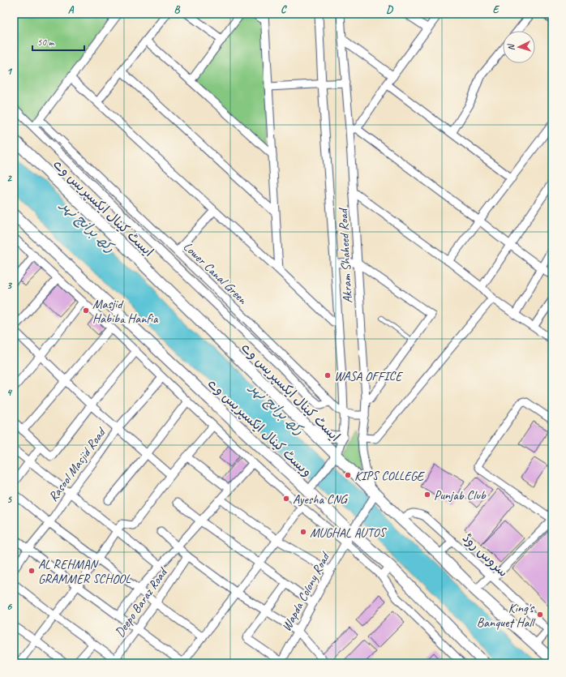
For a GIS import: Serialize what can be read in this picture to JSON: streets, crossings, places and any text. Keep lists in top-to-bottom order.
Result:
{
  "streets": {
    "main road": ["ایسٹ کینال ایکسپریس وے", "ویسٹ کینال ایکسپریس وے"],
    "street": [
      "Akram Shaheed Road",
      "Lower Canal Green",
      "Rasool Masjid Road",
      "سروس روڈ",
      "Wapda Colony Road",
      "Deepo Baraz Road"
    ]
  },
  "crossings": [
    ["ایسٹ کینال ایکسپریس وے", "Akram Shaheed Road"],
    ["ایسٹ کینال ایکسپریس وے", "سروس روڈ"],
    ["ایسٹ کینال ایکسپریس وے", "Wapda Colony Road"],
    ["Akram Shaheed Road", "Lower Canal Green"],
    ["Akram Shaheed Road", "Wapda Colony Road"],
    ["ویسٹ کینال ایکسپریس وے", "Wapda Colony Road"]
  ],
  "water": ["رکھ برانچ نہر"],
  "places": [
    "Masjid Habiba Hanfia",
    "WASA OFFICE",
    "KIPS COLLEGE",
    "Punjab Club",
    "Ayesha CNG",
    "MUGHAL AUTOS",
    "AL REHMAN GRAMMER SCHOOL",
    "King's Banquet Hall"
  ],
  "scale_bar": "50 m",
  "north": "left",
  "grid": {
    "columns": [
      "A",
      "B",
      "C",
      "D",
      "E"
    ],
    "rows": [
      "1",
      "2",
      "3",
      "4",
      "5",
      "6"
    ]
  }
}
